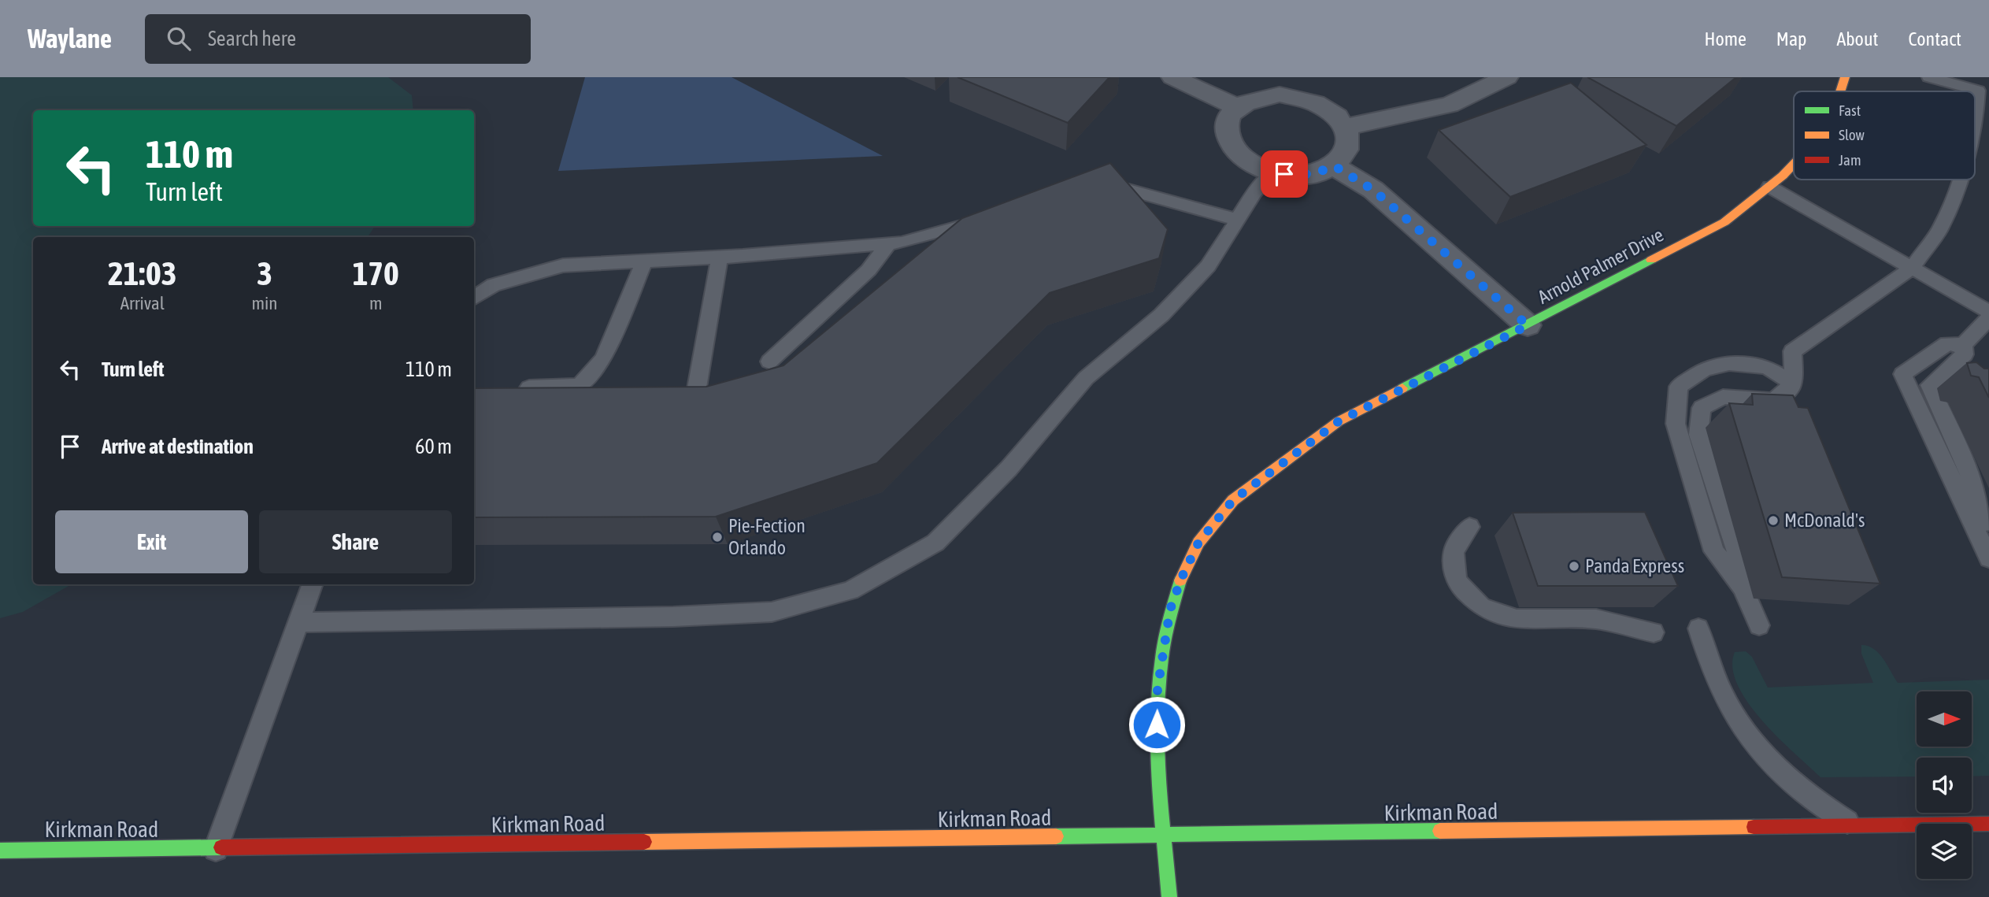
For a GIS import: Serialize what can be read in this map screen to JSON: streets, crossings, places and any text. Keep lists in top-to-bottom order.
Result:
{
  "streets": {
    "main road": ["Arnold Palmer Drive", "Kirkman Road"]
  },
  "crossings": [
    ["Arnold Palmer Drive", "Kirkman Road"]
  ],
  "places": ["McDonald's", "Pie-Fection Orlando", "Panda Express"],
  "legend": ["Fast", "Slow", "Jam"],
  "north": "right",
  "page": {
    "header": "Waylane",
    "search": "Search here",
    "nav": [
      "Home",
      "Map",
      "About",
      "Contact"
    ],
    "turn": ["110 m", "Turn left"],
    "eta": [
      "21:03",
      "Arrival",
      "3",
      "min",
      "170",
      "m"
    ],
    "list": [
      {
        "name": "Turn left",
        "value": "110 m"
      },
      {
        "name": "Arrive at destination",
        "value": "60 m"
      }
    ],
    "buttons": ["Exit", "Share"]
  }
}
